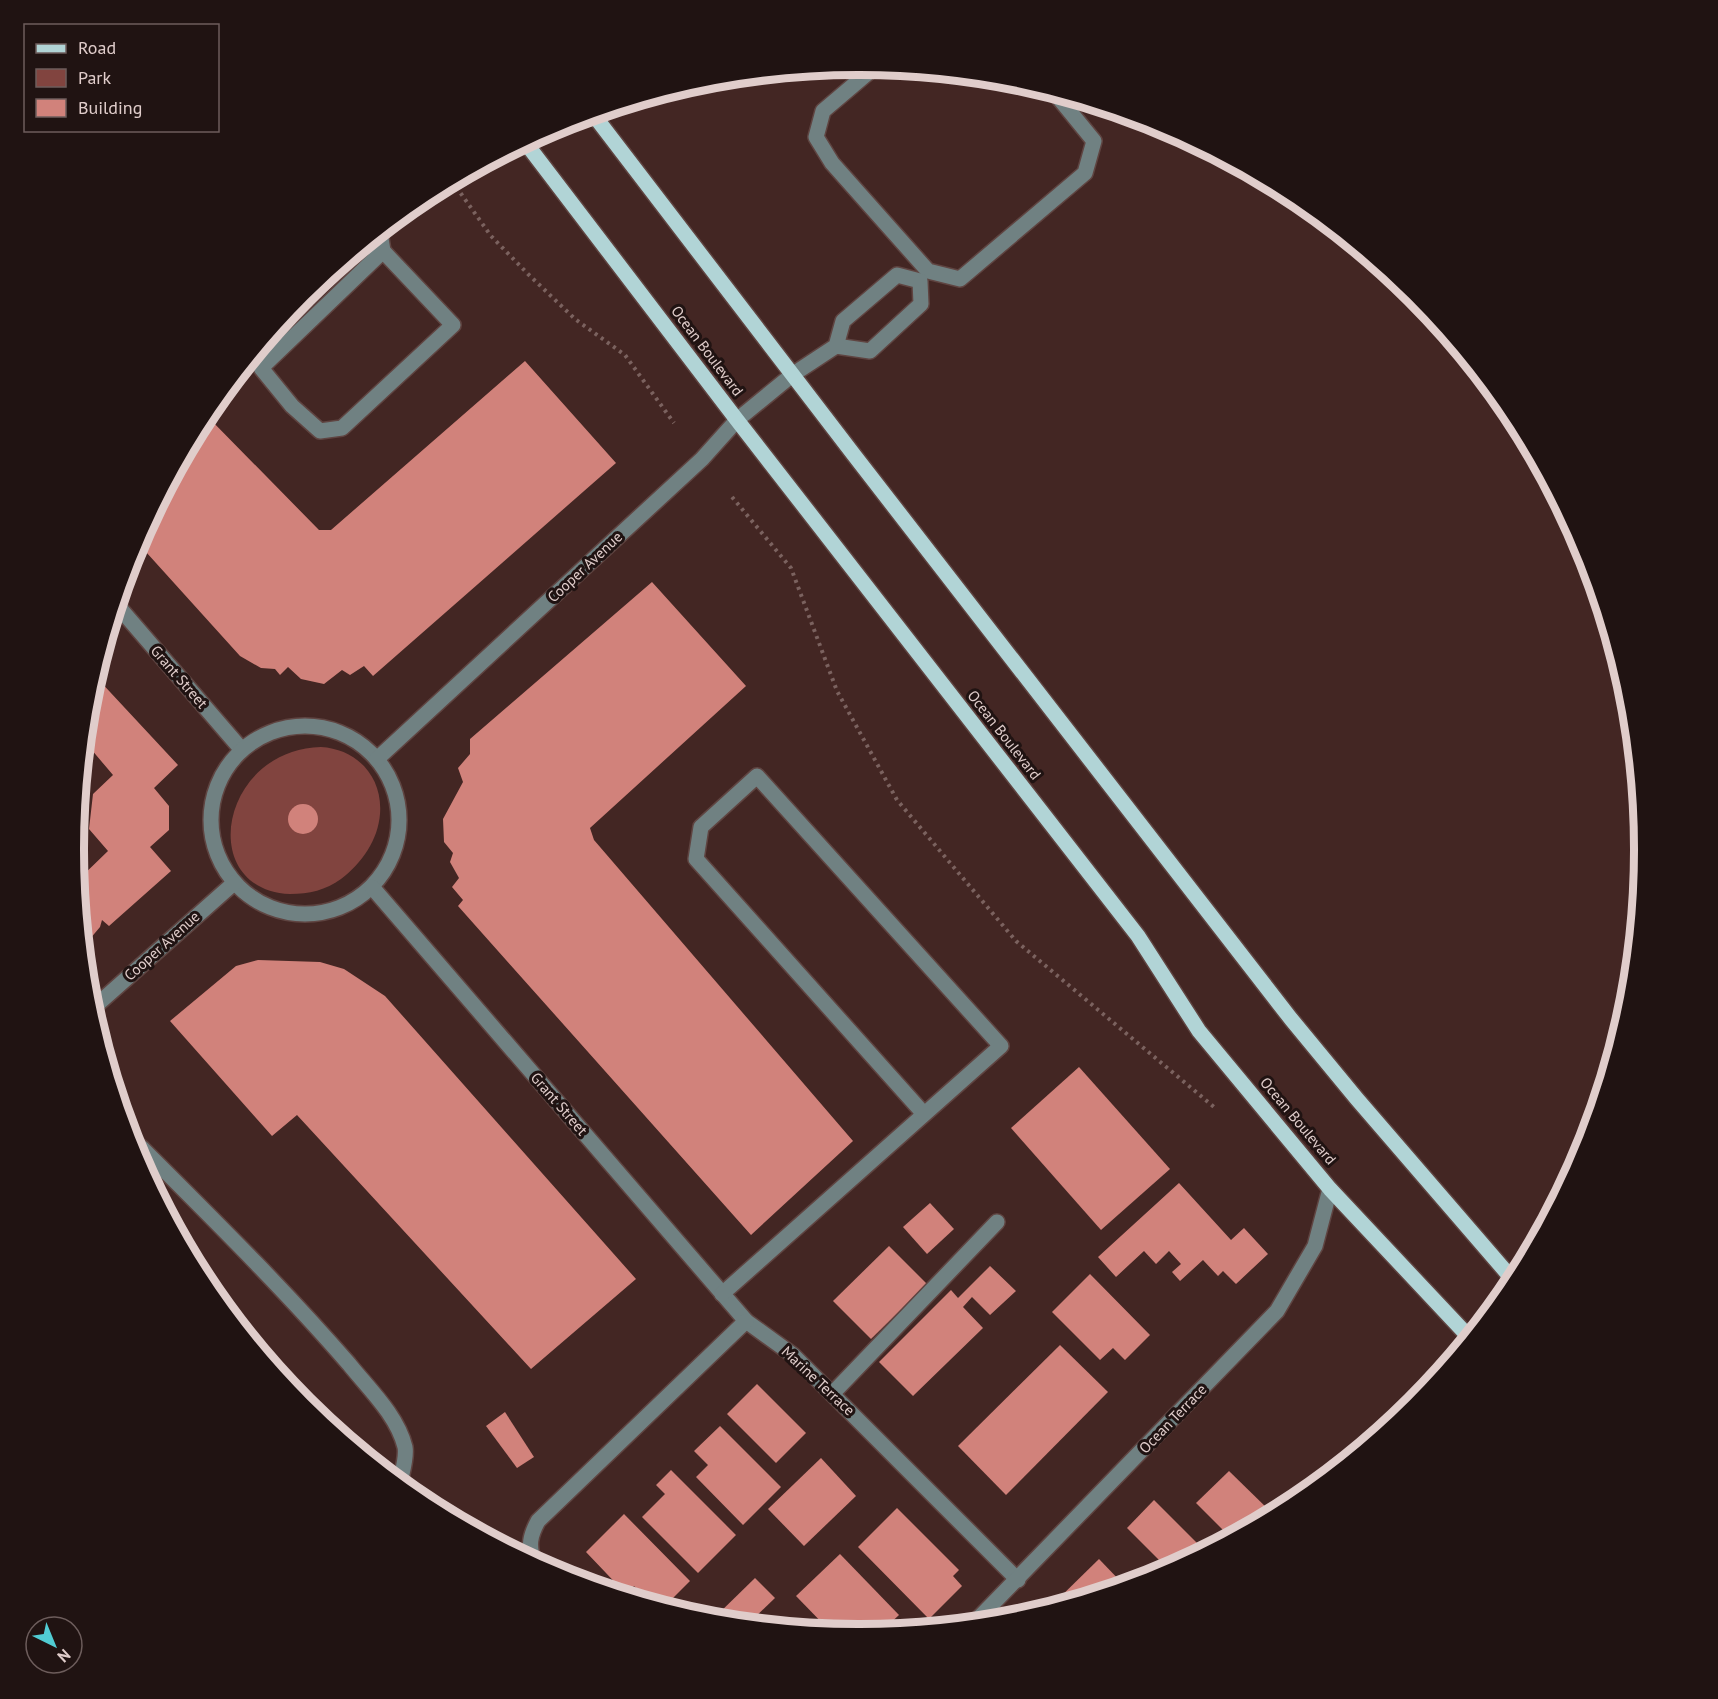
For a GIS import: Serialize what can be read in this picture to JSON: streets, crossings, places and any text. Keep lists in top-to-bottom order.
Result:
{
  "streets": {
    "main road": ["Ocean Boulevard"],
    "street": [
      "Cooper Avenue",
      "Grant Street",
      "Marine Terrace",
      "Ocean Terrace"
    ]
  },
  "crossings": [
    ["Ocean Boulevard", "Cooper Avenue"],
    ["Ocean Boulevard", "Ocean Terrace"],
    ["Cooper Avenue", "Grant Street"],
    ["Grant Street", "Marine Terrace"],
    ["Marine Terrace", "Ocean Terrace"]
  ],
  "legend": ["Road", "Park", "Building"],
  "north": "bottom right"
}
